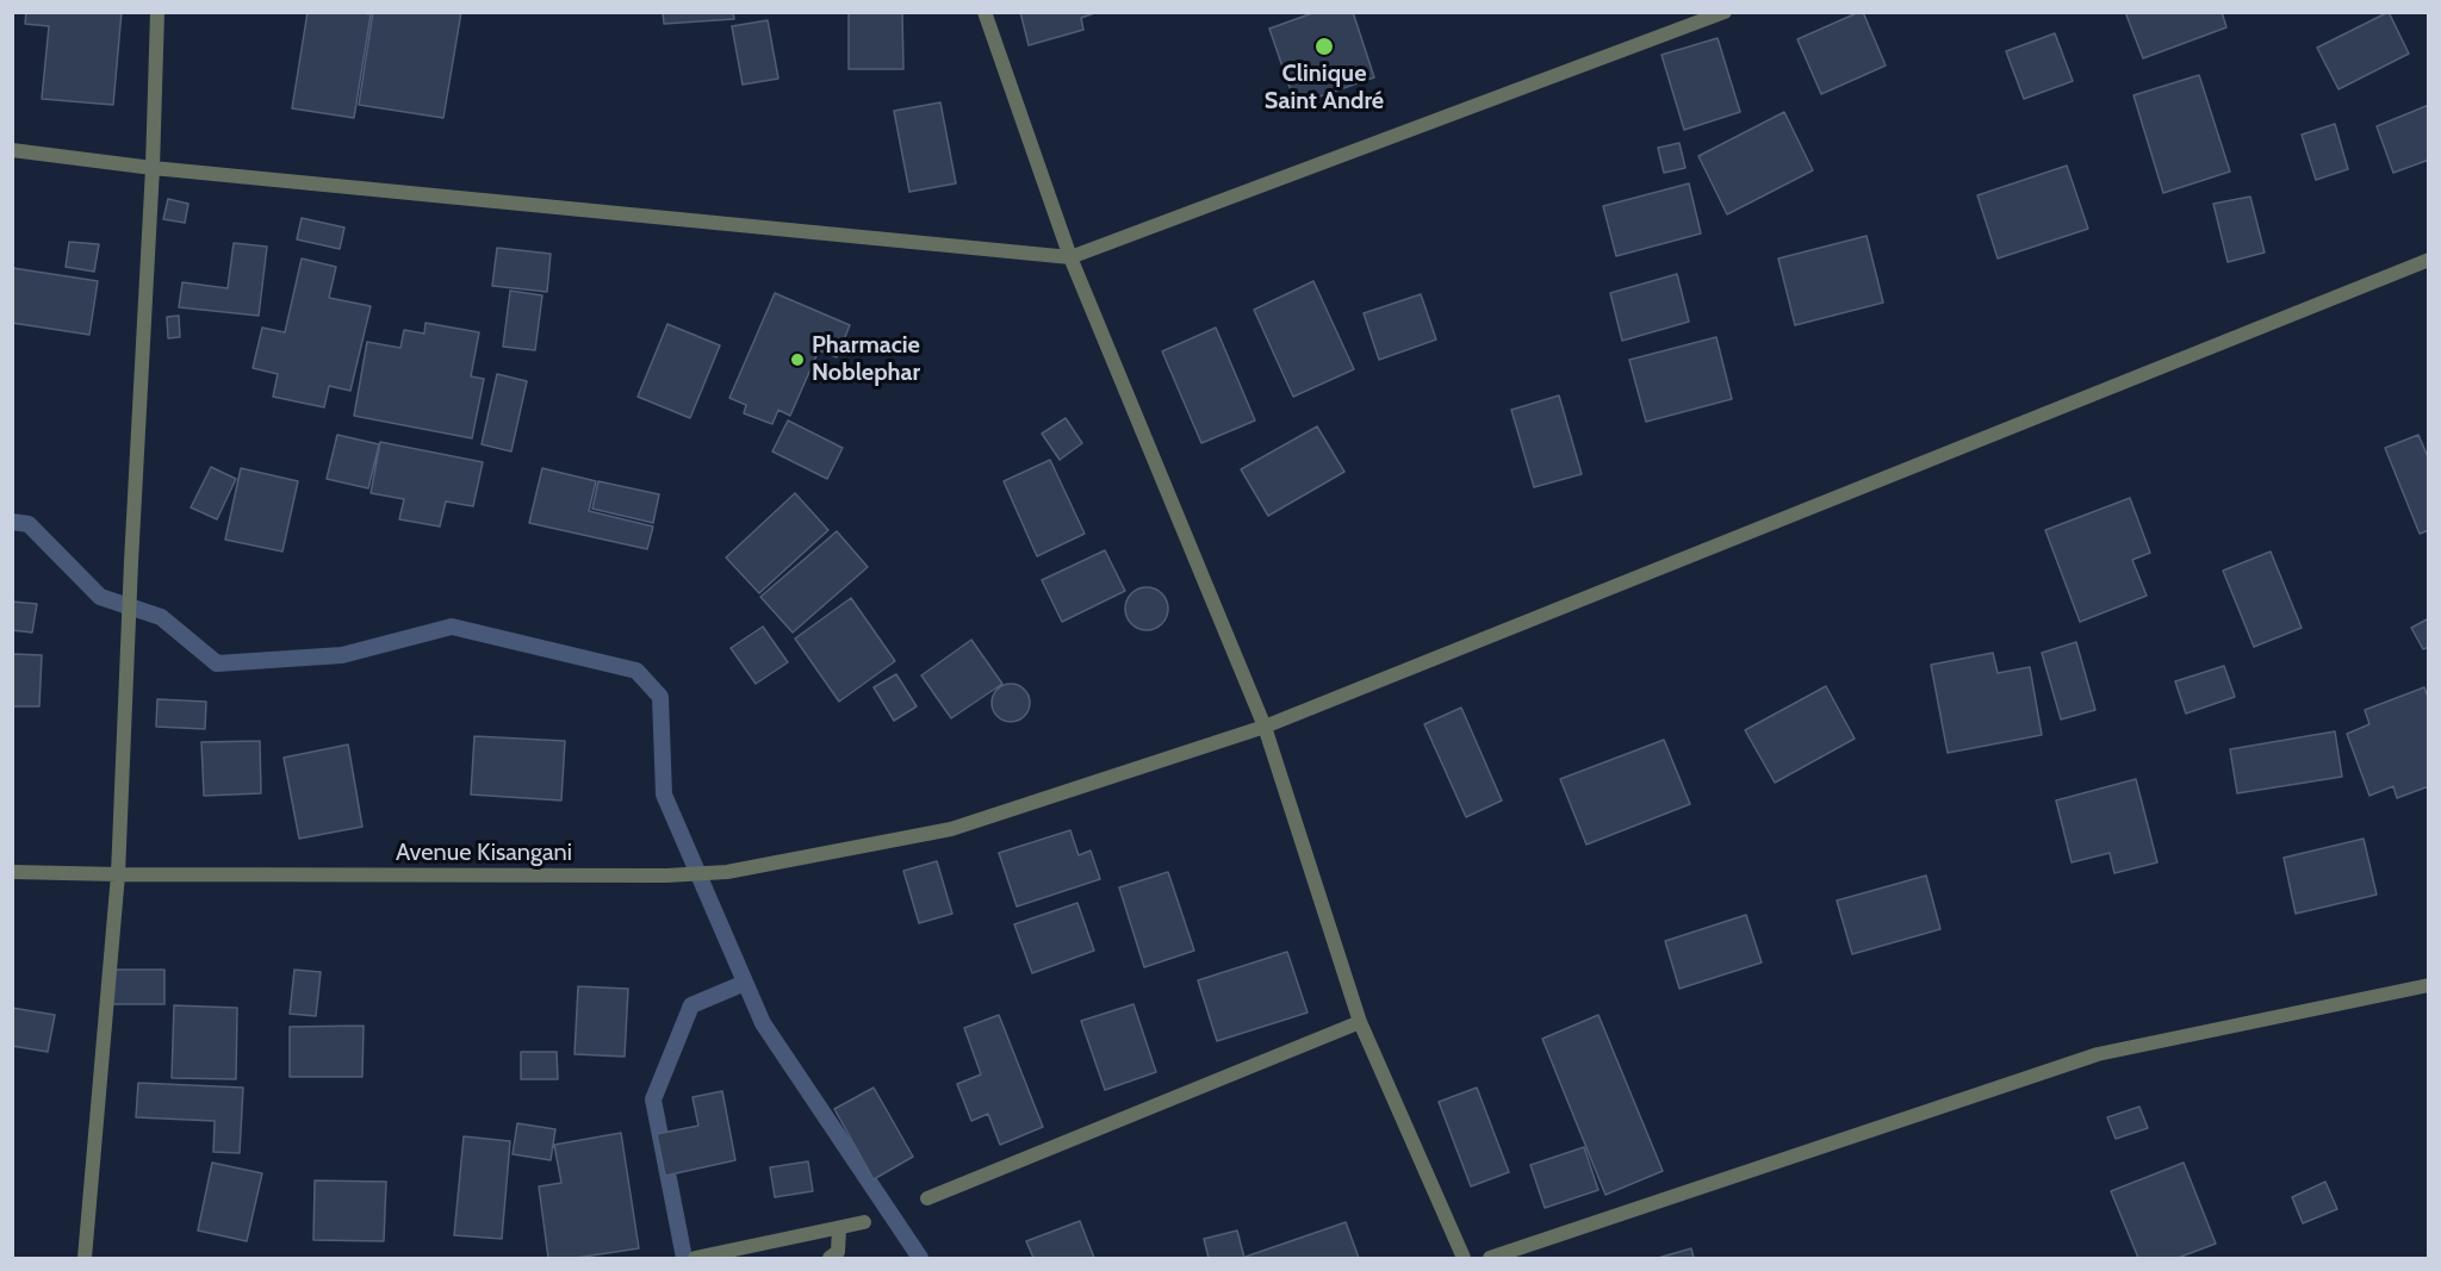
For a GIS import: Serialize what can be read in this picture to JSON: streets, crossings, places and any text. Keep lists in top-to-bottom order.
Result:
{
  "streets": {
    "street": ["Avenue Kisangani"]
  },
  "places": ["Clinique Saint André", "Pharmacie Noblephar"]
}
